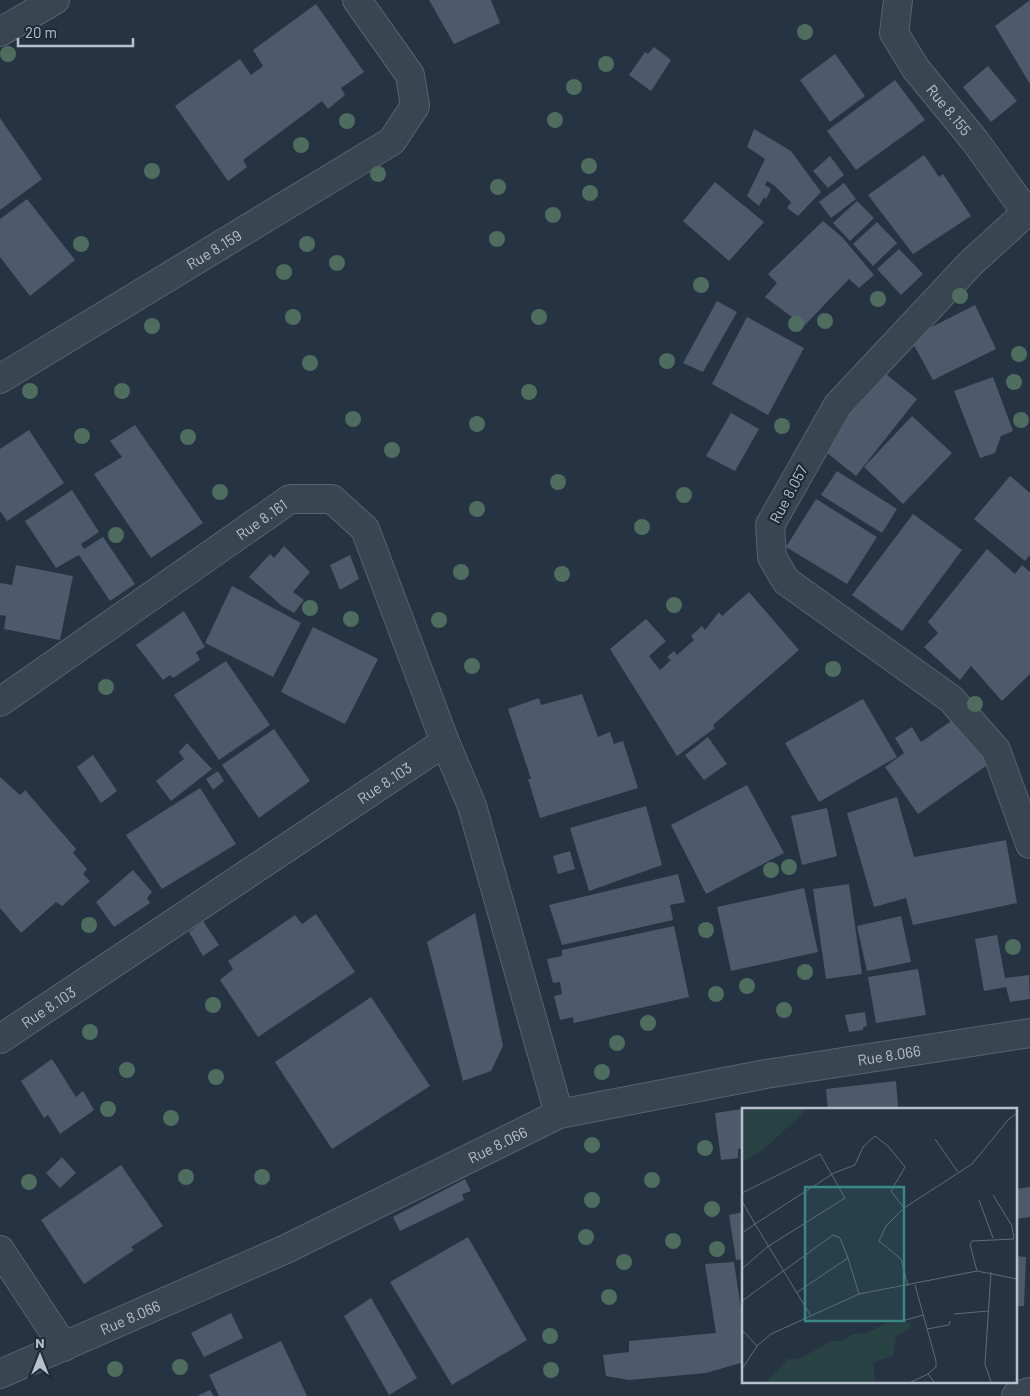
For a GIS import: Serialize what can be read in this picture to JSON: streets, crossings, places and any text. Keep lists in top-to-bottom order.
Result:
{
  "streets": {
    "street": [
      "Rue 8.155",
      "Rue 8.159",
      "Rue 8.057",
      "Rue 8.161",
      "Rue 8.103",
      "Rue 8.066"
    ]
  },
  "crossings": [
    ["Rue 8.155", "Rue 8.057"],
    ["Rue 8.161", "Rue 8.103"]
  ],
  "scale_bar": "20 m",
  "north": "top"
}
